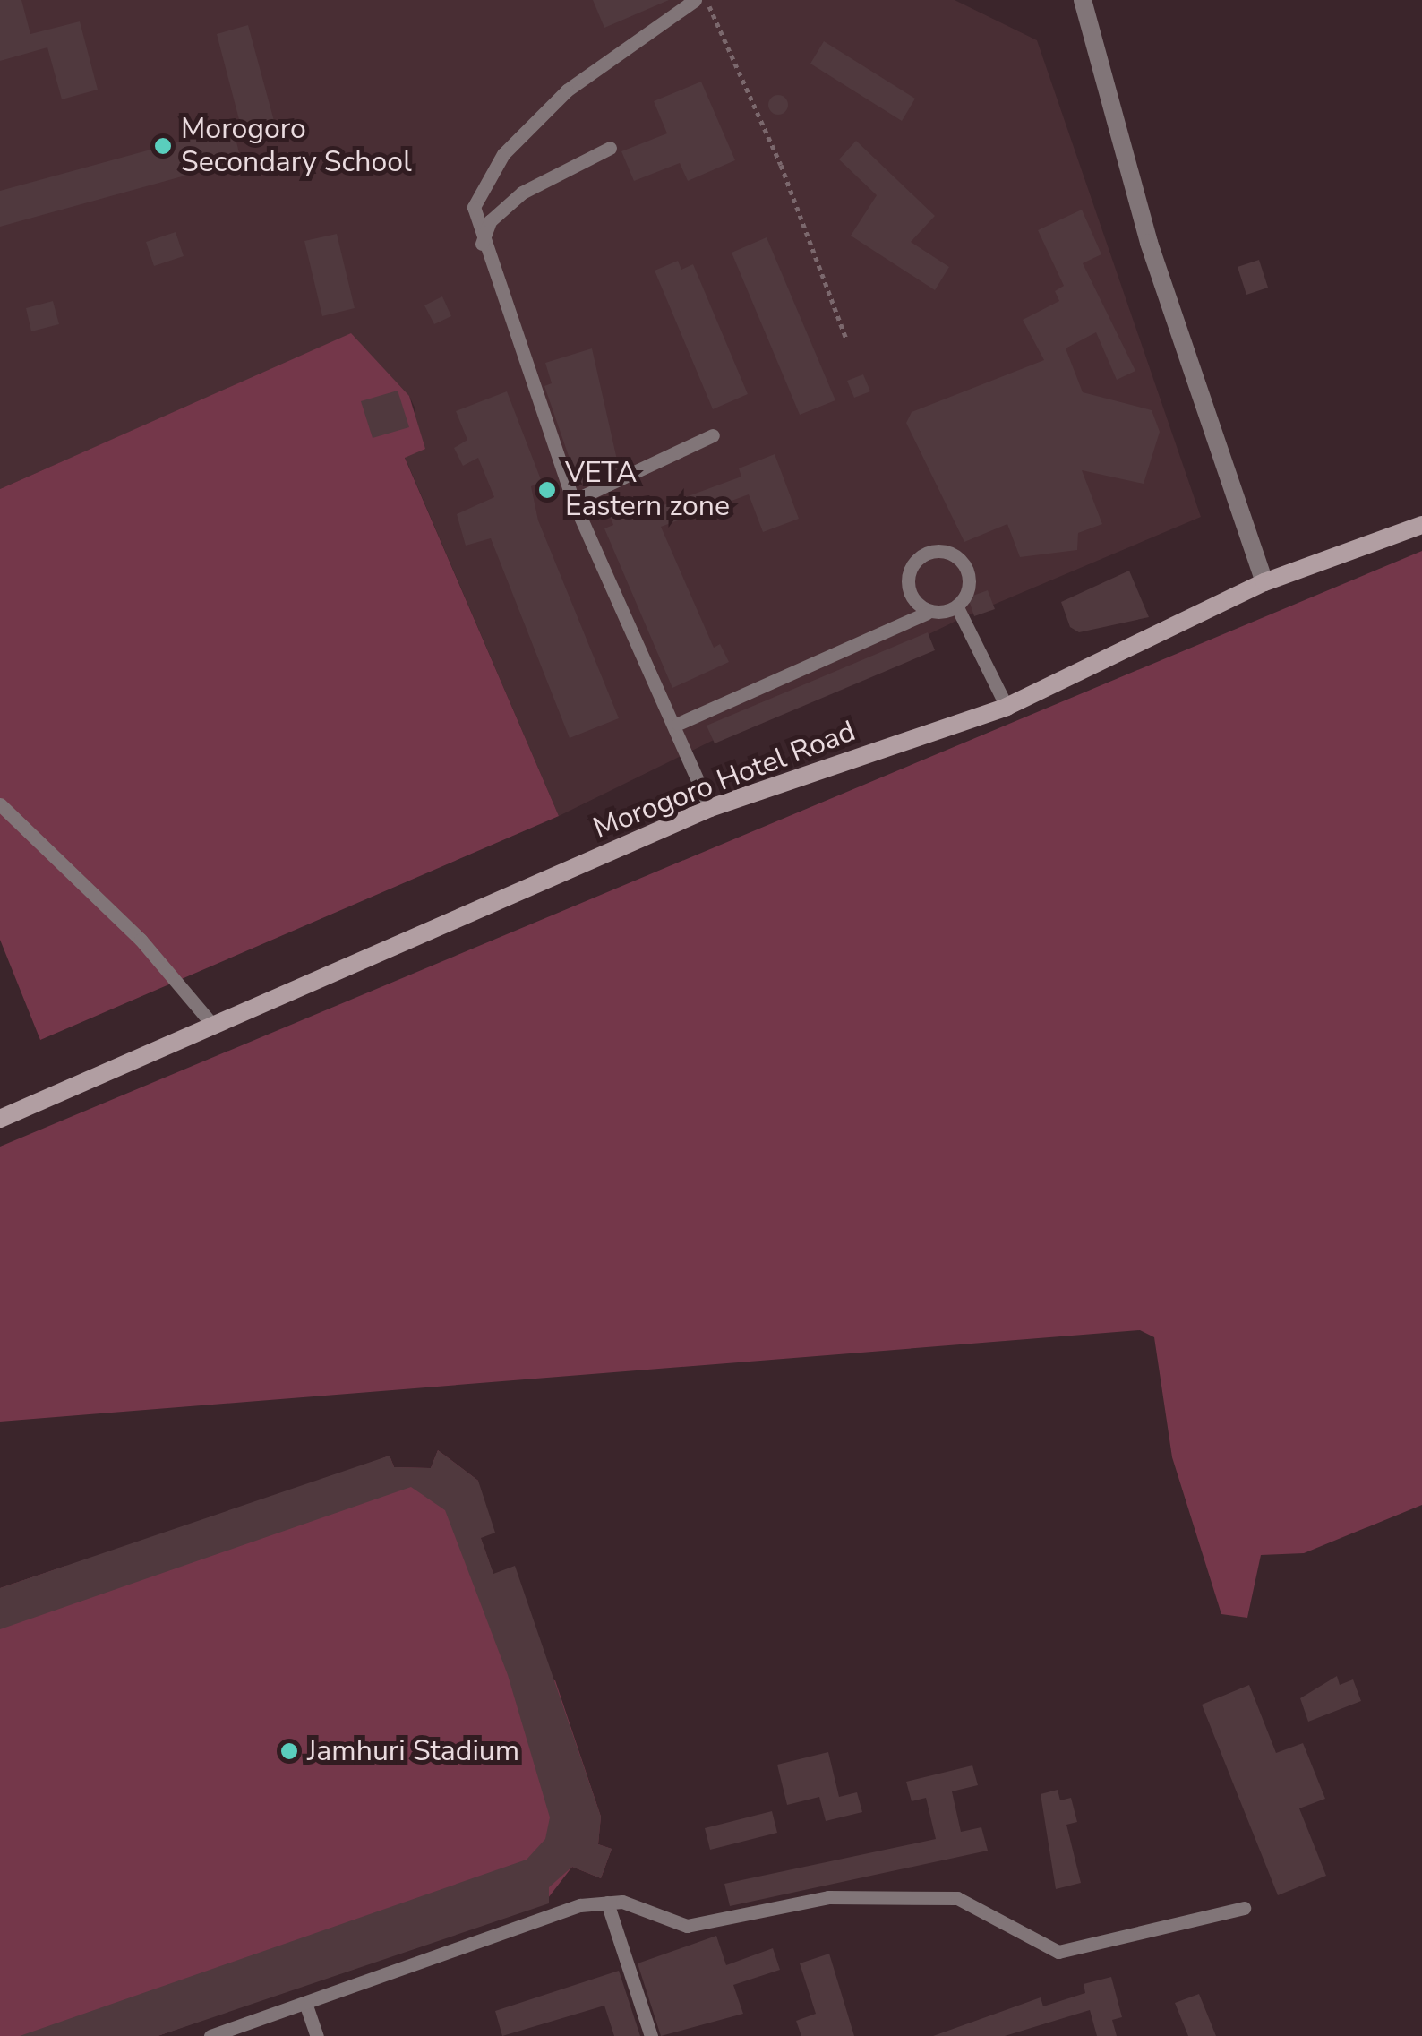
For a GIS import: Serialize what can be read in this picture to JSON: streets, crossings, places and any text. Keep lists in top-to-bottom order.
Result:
{
  "streets": {
    "street": ["Morogoro Hotel Road"]
  },
  "places": ["Morogoro Secondary School", "VETA Eastern zone", "Jamhuri Stadium"]
}
